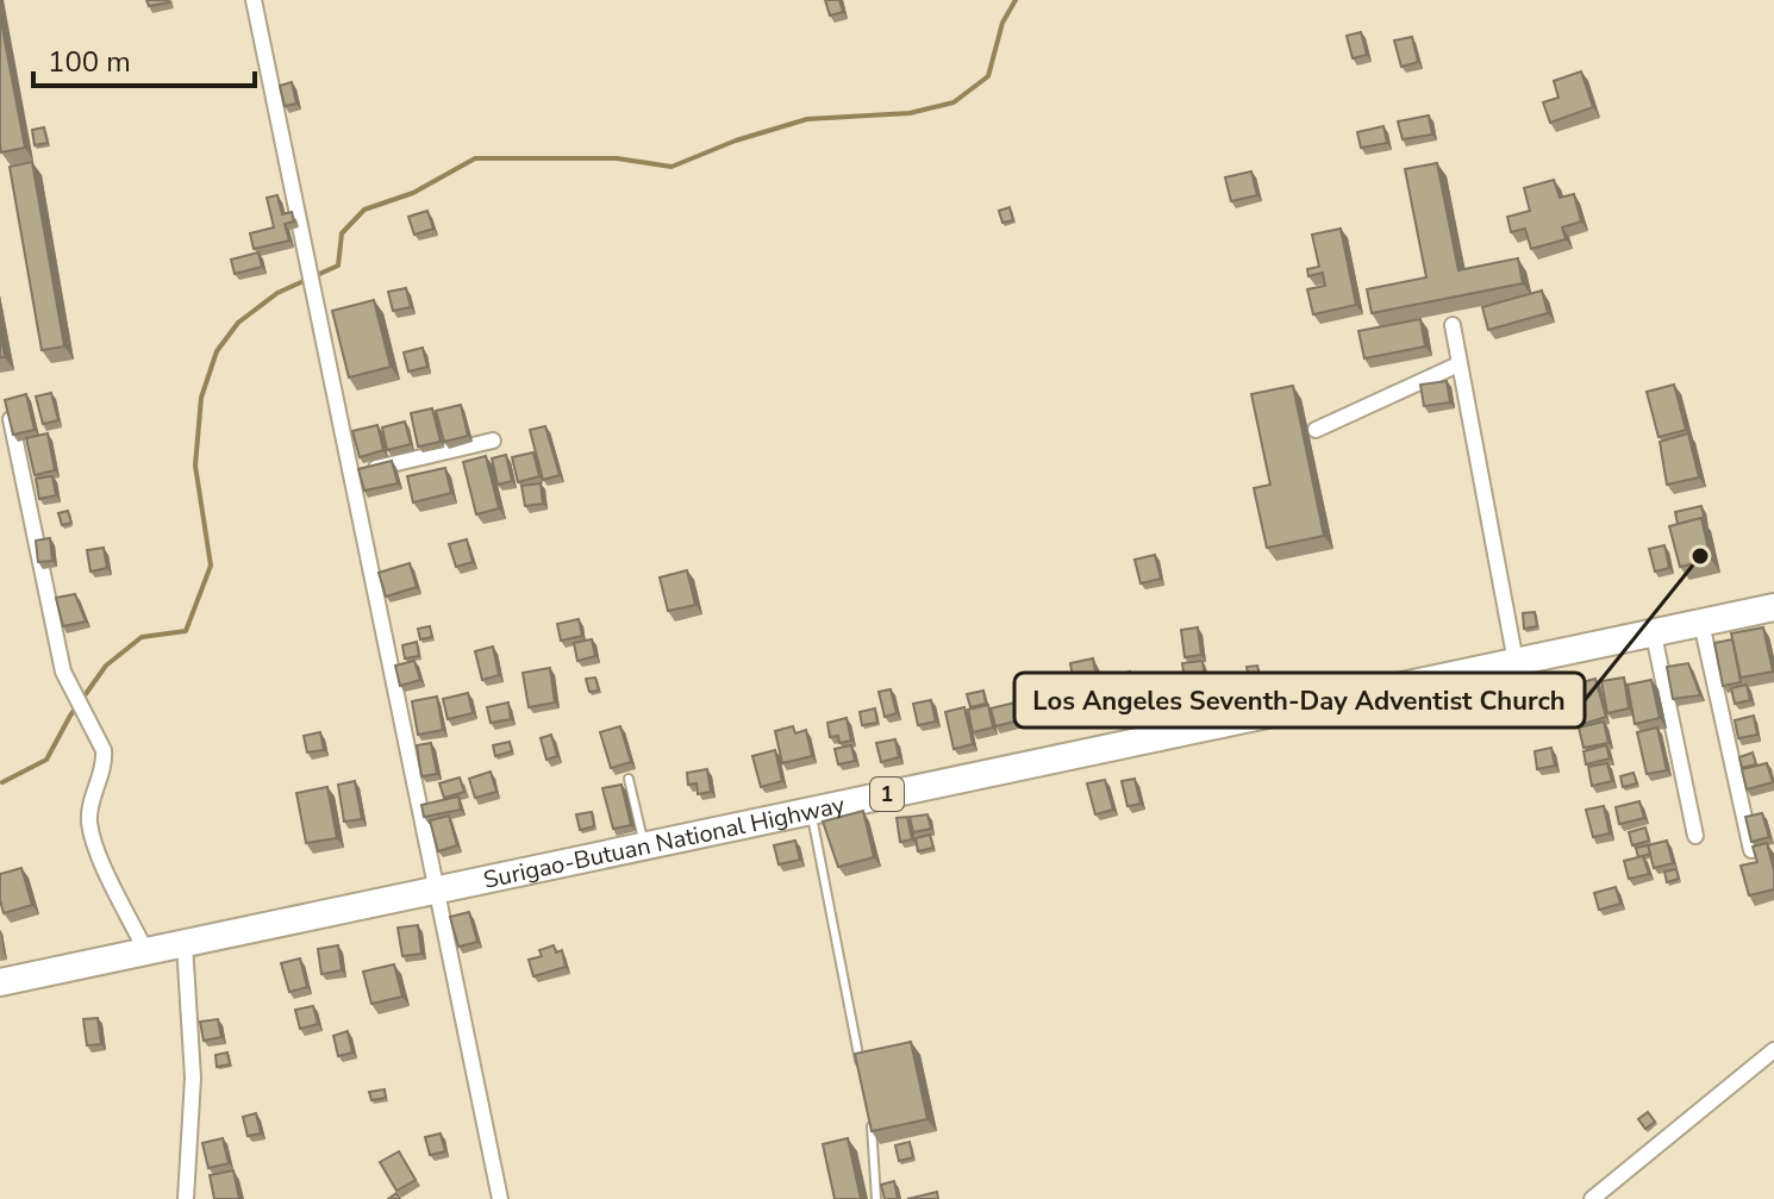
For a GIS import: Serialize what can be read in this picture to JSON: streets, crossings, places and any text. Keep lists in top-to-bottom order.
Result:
{
  "streets": {
    "highway": ["1", "Surigao-Butuan National Highway"]
  },
  "places": ["Los Angeles Seventh-Day Adventist Church"],
  "scale_bar": "100 m"
}
